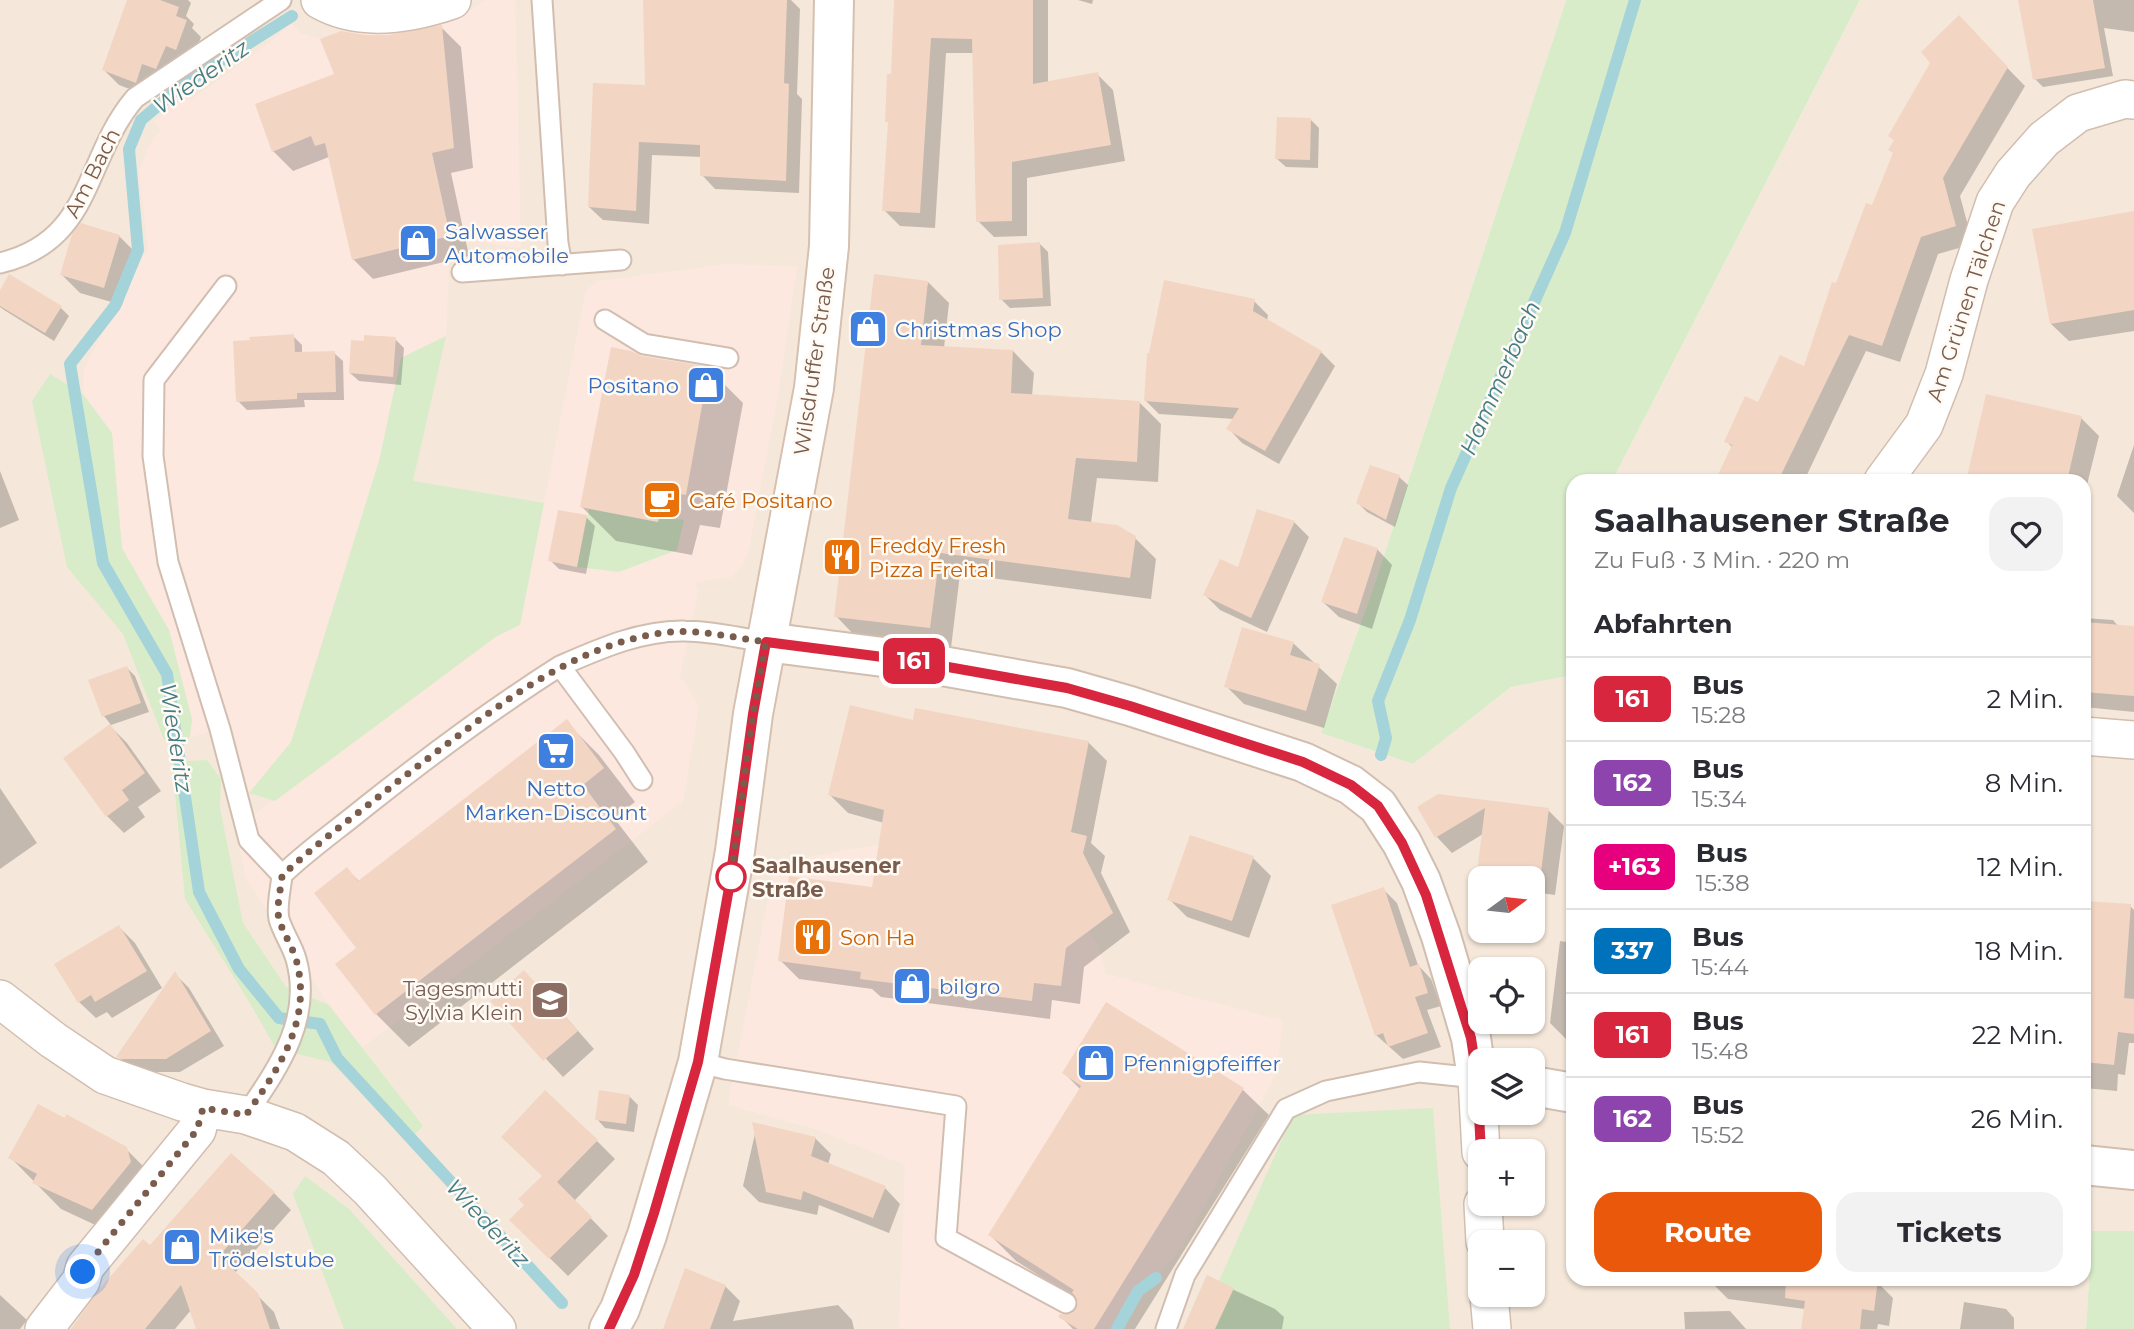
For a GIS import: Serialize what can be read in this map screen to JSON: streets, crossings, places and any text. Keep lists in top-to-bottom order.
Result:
{
  "streets": {
    "main road": ["Wilsdruffer Straße"],
    "street": ["Am Grünen Tälchen"],
    "lane": ["Am Bach"]
  },
  "water": ["Wiederitz", "Hammerbach"],
  "places": {
    "shop": [
      "Salwasser Automobile",
      "Christmas Shop",
      "Positano",
      "bilgro",
      "Pfennigpfeiffer",
      "Mike's Trödelstube"
    ],
    "cafe": ["Café Positano"],
    "restaurant": ["Freddy Fresh Pizza Freital", "Son Ha"],
    "supermarket": ["Netto Marken-Discount"],
    "other": ["Saalhausener Straße"],
    "school or university": ["Tagesmutti Sylvia Klein"]
  },
  "lines": ["bus line 161"],
  "north": "right",
  "page": {
    "on_map": "161",
    "heading": [
      ["Saalhausener Straße", "Zu Fuß · 3 Min. · 220 m"],
      "Abfahrten"
    ],
    "list": [
      {
        "mark": "161",
        "name": "Bus",
        "note": "15:28",
        "value": "2 Min."
      },
      {
        "mark": "162",
        "name": "Bus",
        "note": "15:34",
        "value": "8 Min."
      },
      {
        "mark": "+163",
        "name": "Bus",
        "note": "15:38",
        "value": "12 Min."
      },
      {
        "mark": "337",
        "name": "Bus",
        "note": "15:44",
        "value": "18 Min."
      },
      {
        "mark": "161",
        "name": "Bus",
        "note": "15:48",
        "value": "22 Min."
      },
      {
        "mark": "162",
        "name": "Bus",
        "note": "15:52",
        "value": "26 Min."
      }
    ],
    "map_buttons": ["+", "−"],
    "buttons": ["Route", "Tickets"]
  }
}
